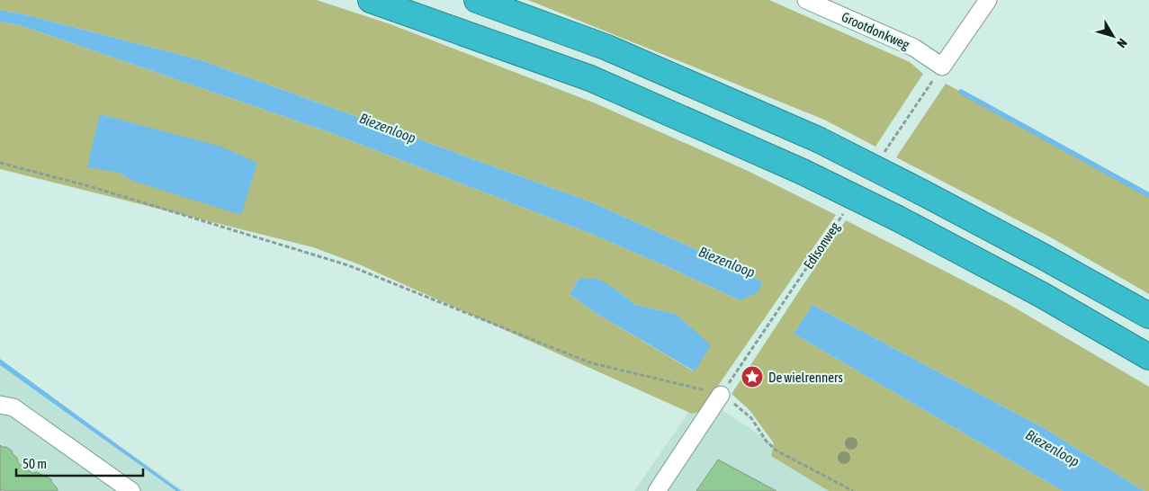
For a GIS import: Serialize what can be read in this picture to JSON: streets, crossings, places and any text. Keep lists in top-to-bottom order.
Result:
{
  "streets": {
    "street": ["Grootdonkweg"],
    "path": ["Edisonweg"]
  },
  "water": ["Biezenloop"],
  "places": {
    "place": ["De wielrenners"]
  },
  "scale_bar": "50 m",
  "north": "bottom right"
}
